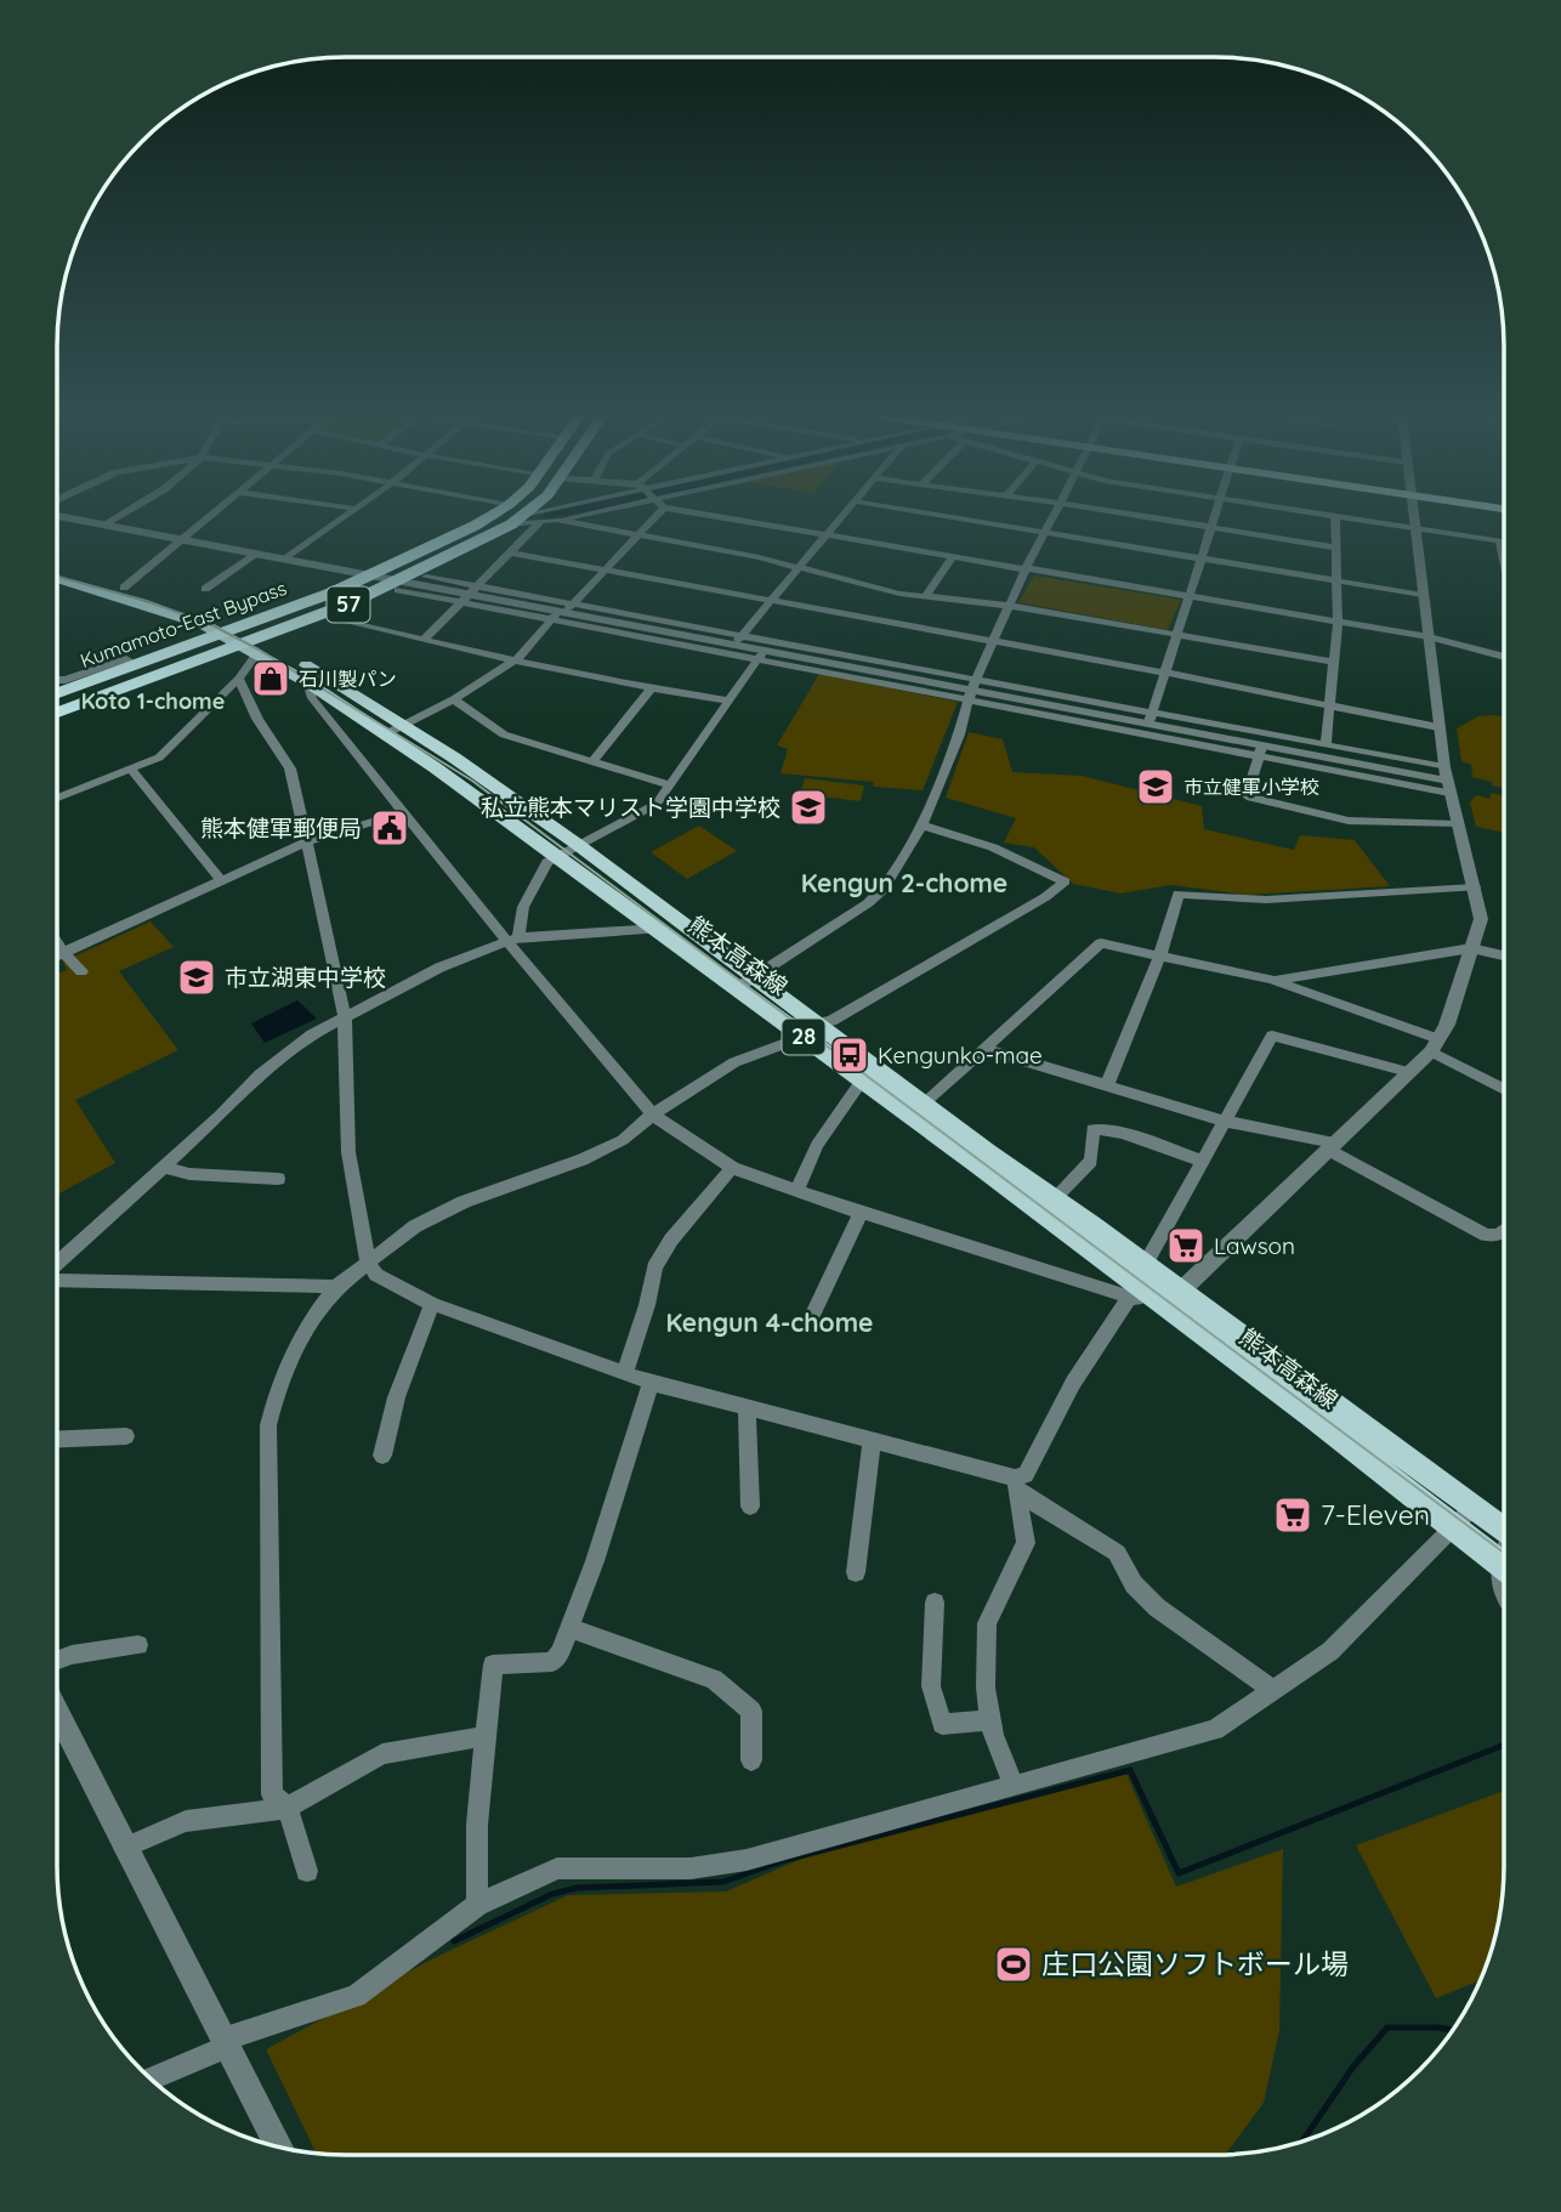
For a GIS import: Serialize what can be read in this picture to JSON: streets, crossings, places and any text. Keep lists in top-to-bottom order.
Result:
{
  "streets": {
    "highway": ["57", "Kumamoto-East Bypass"],
    "main road": ["熊本高森線", "28"]
  },
  "crossings": [
    ["Kumamoto-East Bypass", "熊本高森線"]
  ],
  "districts": ["Koto 1-chome", "Kengun 2-chome", "Kengun 4-chome"],
  "places": {
    "shop": ["石川製パン"],
    "school or university": ["市立健軍小学校", "私立熊本マリスト学園中学校", "市立湖東中学校"],
    "public building": ["熊本健軍郵便局"],
    "bus stop": ["Kengunko-mae"],
    "supermarket": ["Lawson", "7-Eleven"],
    "sports": ["庄口公園ソフトボール場"]
  }
}
